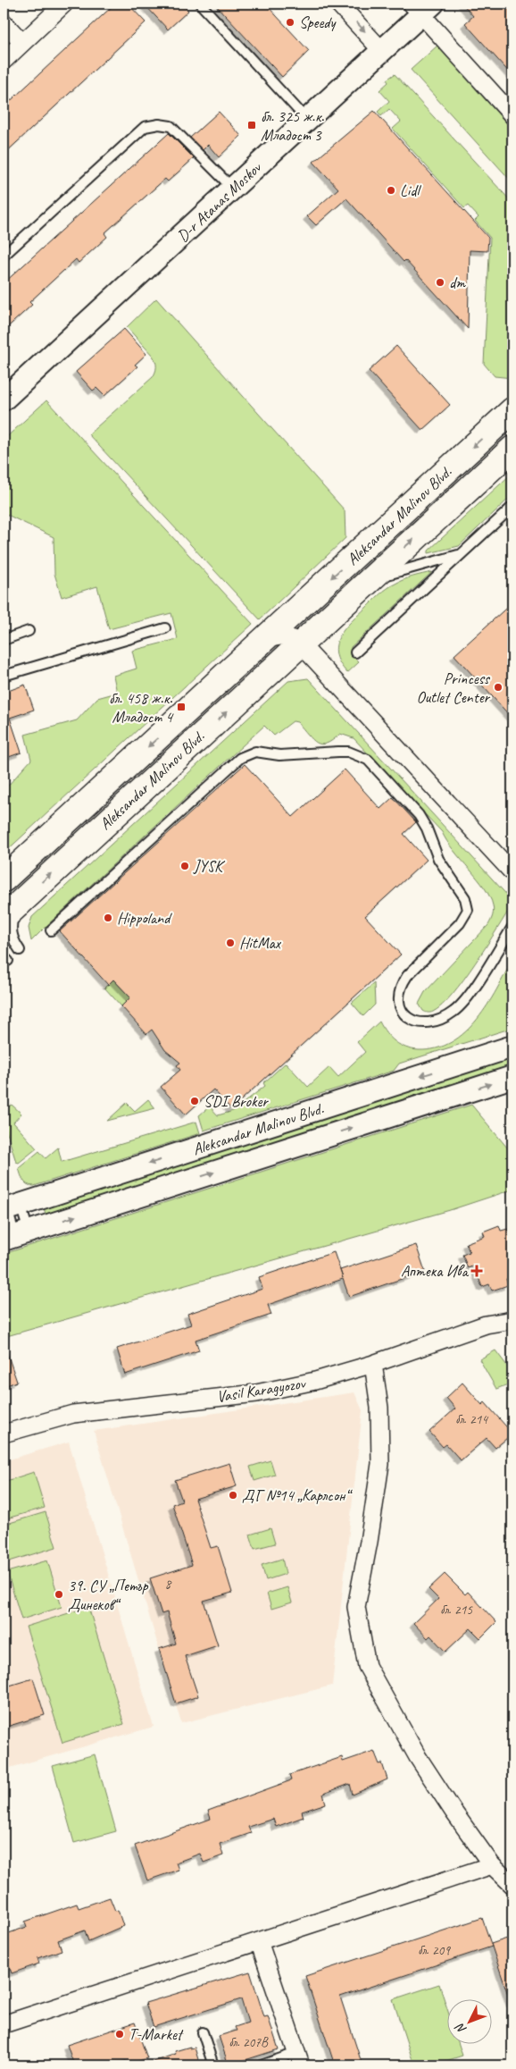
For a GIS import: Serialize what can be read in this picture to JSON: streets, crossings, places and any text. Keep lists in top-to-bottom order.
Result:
{
  "streets": {
    "main road": ["Aleksandar Malinov Blvd."],
    "street": ["D-r Atanas Moskov", "Vasil Karagyozov"]
  },
  "places": {
    "other": [
      "Speedy",
      "Lidl",
      "dm",
      "Princess Outlet Center",
      "JYSK",
      "Hippoland",
      "HitMax",
      "SDI Broker",
      "ДГ №14 „Карлсон“",
      "39. СУ „Петър Динеков“",
      "T-Market"
    ],
    "transit": ["бл. 325 ж.к. Младост 3", "бл. 458 ж.к. Младост 4"],
    "health": ["Аптека Ива"]
  },
  "house_numbers": [
    "бл. 214",
    "8",
    "бл. 215",
    "бл. 209",
    "бл. 207В"
  ],
  "north": "bottom left"
}
